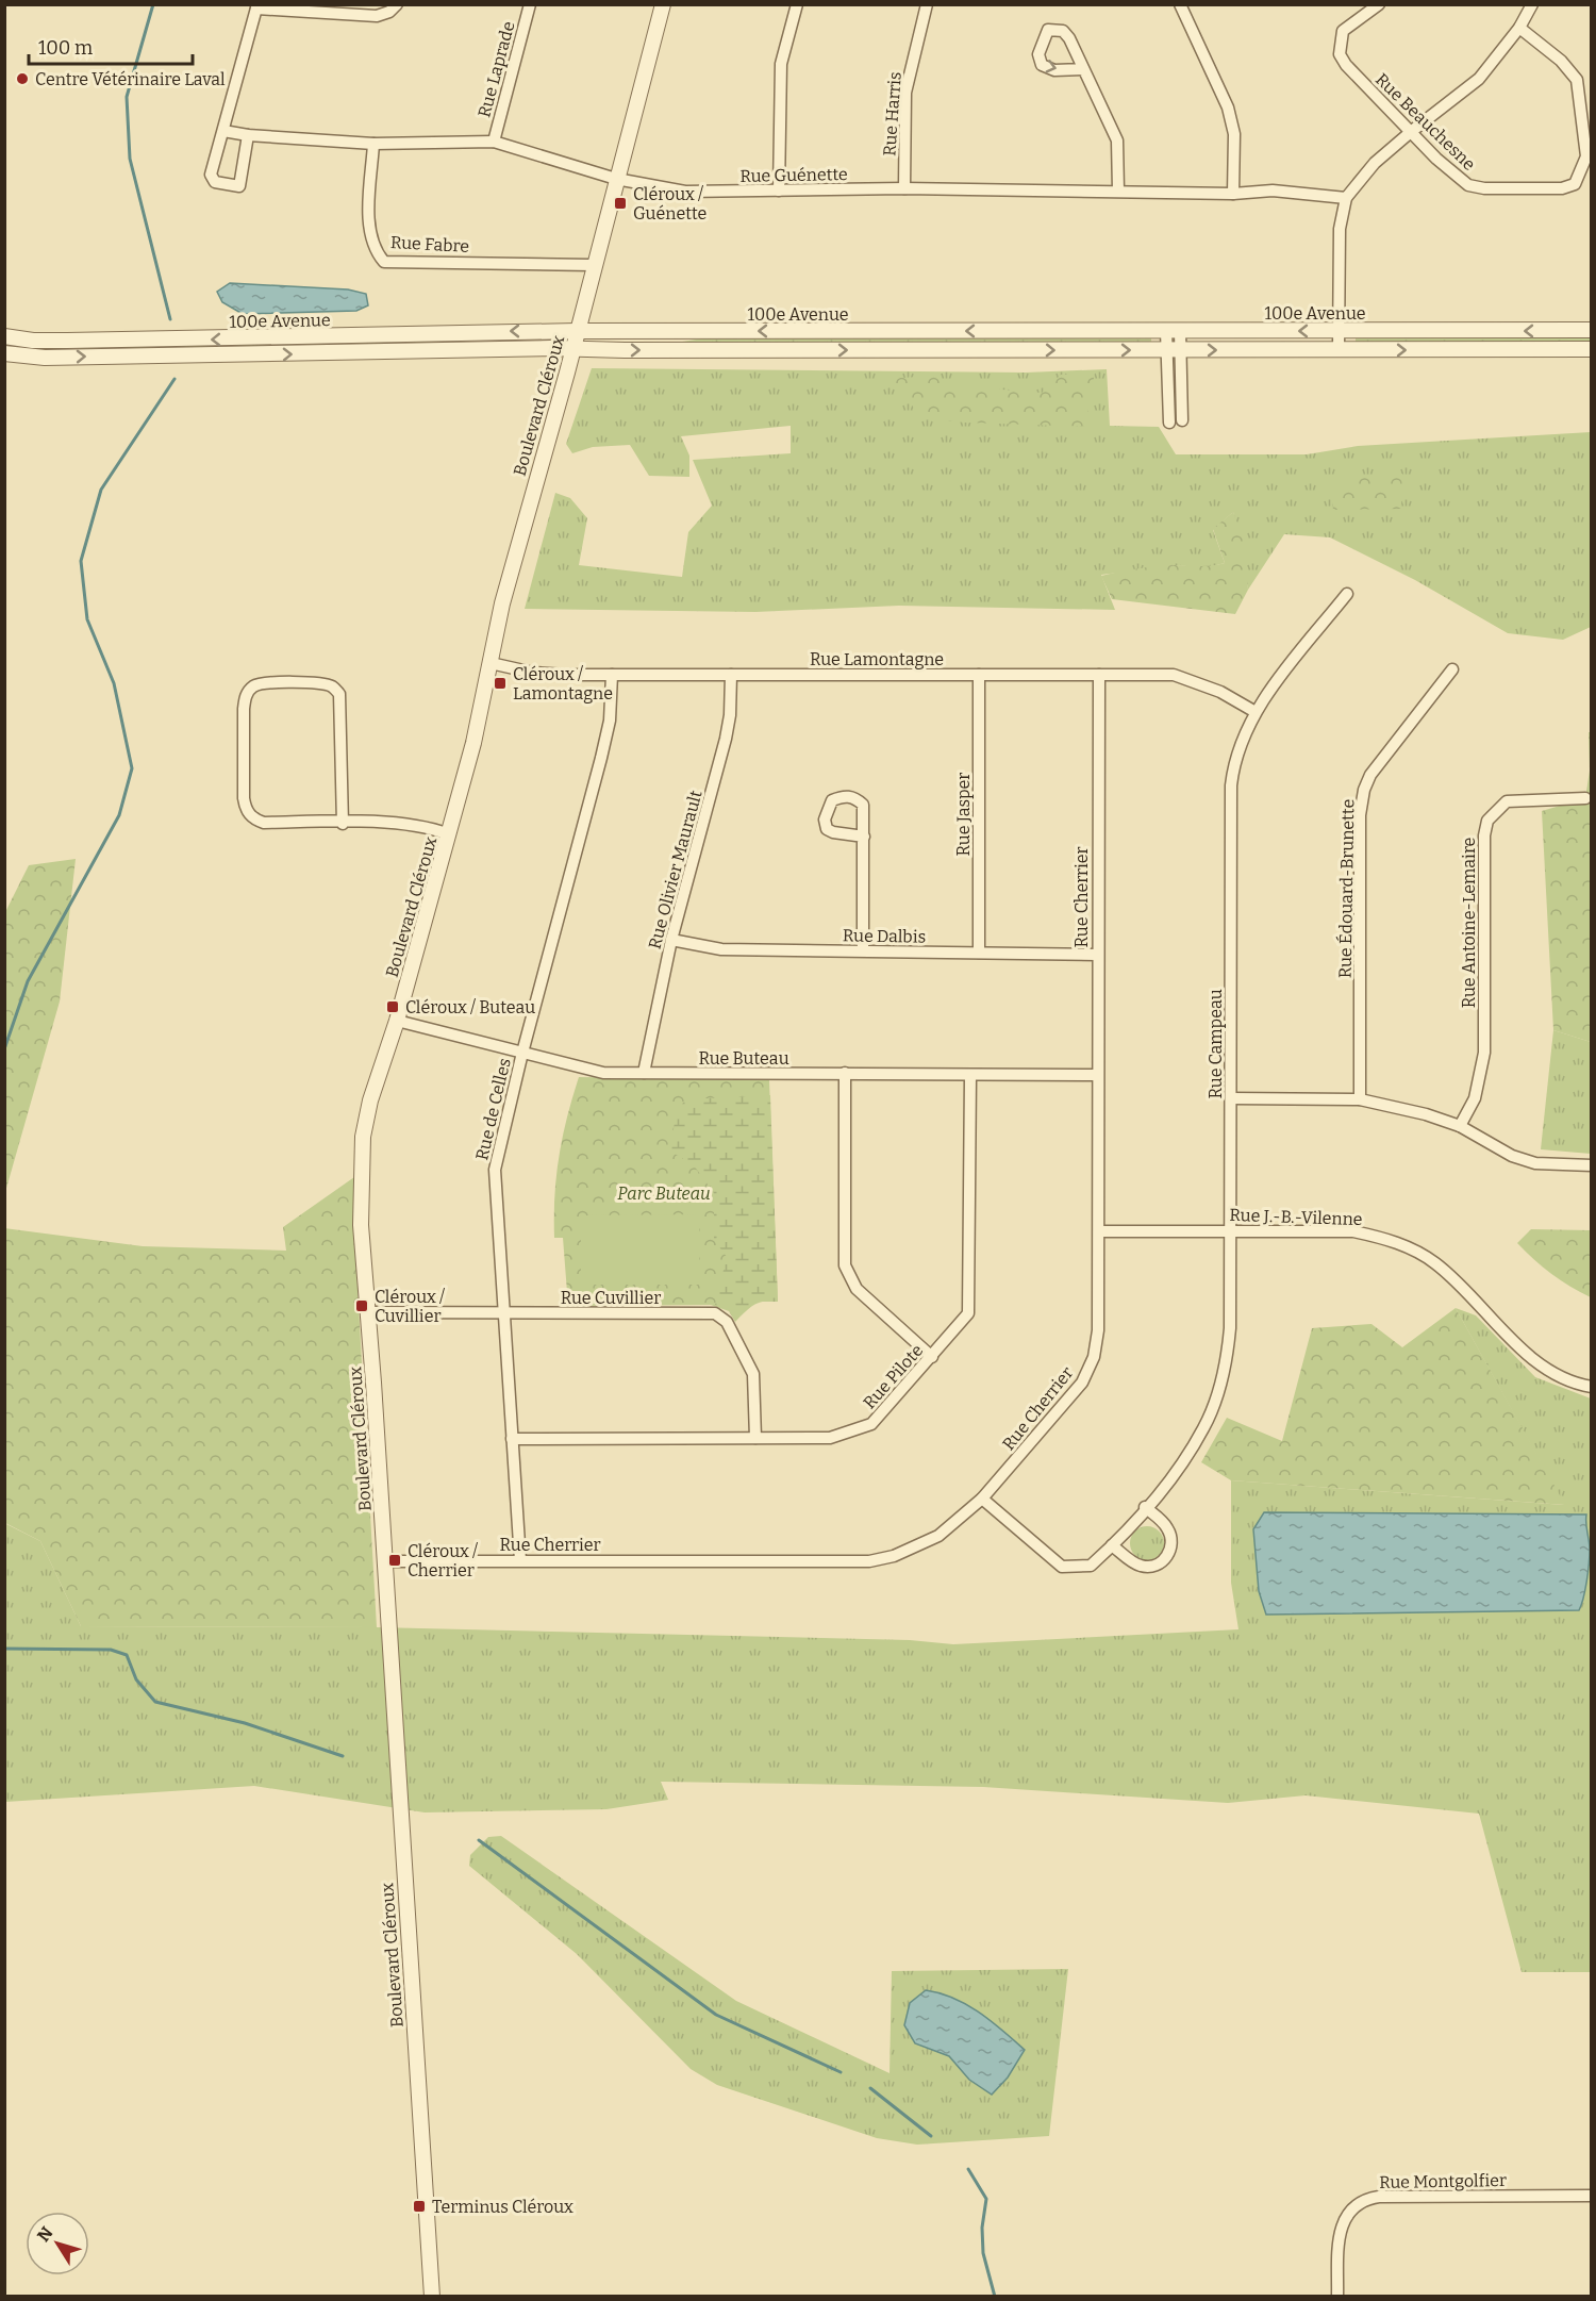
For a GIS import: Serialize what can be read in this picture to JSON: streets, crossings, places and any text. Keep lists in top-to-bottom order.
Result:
{
  "streets": {
    "street": [
      "Rue Laprade",
      "Rue Harris",
      "Rue Beauchesne",
      "Rue Guénette",
      "Rue Fabre",
      "100e Avenue",
      "Boulevard Cléroux",
      "Rue Lamontagne",
      "Rue Jasper",
      "Rue Olivier Maurault",
      "Rue Édouard-Brunette",
      "Rue Cherrier",
      "Rue Antoine-Lemaire",
      "Rue Dalbis",
      "Rue Campeau",
      "Rue Buteau",
      "Rue de Celles",
      "Rue J.-B.-Vilenne",
      "Rue Cuvillier",
      "Rue Pilote",
      "Rue Montgolfier"
    ]
  },
  "crossings": [
    ["Rue Laprade", "Rue Guénette"],
    ["Rue Harris", "Rue Guénette"],
    ["Rue Guénette", "Rue Fabre"],
    ["Rue Guénette", "Boulevard Cléroux"],
    ["Rue Fabre", "Boulevard Cléroux"],
    ["100e Avenue", "Boulevard Cléroux"],
    ["Boulevard Cléroux", "Rue Lamontagne"],
    ["Boulevard Cléroux", "Rue Cherrier"],
    ["Boulevard Cléroux", "Rue Buteau"],
    ["Boulevard Cléroux", "Rue Cuvillier"],
    ["Rue Lamontagne", "Rue Jasper"],
    ["Rue Lamontagne", "Rue Olivier Maurault"],
    ["Rue Lamontagne", "Rue Cherrier"],
    ["Rue Lamontagne", "Rue Campeau"],
    ["Rue Lamontagne", "Rue de Celles"],
    ["Rue Jasper", "Rue Dalbis"],
    ["Rue Olivier Maurault", "Rue Dalbis"],
    ["Rue Olivier Maurault", "Rue Buteau"],
    ["Rue Cherrier", "Rue Dalbis"],
    ["Rue Cherrier", "Rue Campeau"],
    ["Rue Cherrier", "Rue Buteau"],
    ["Rue Cherrier", "Rue de Celles"],
    ["Rue Cherrier", "Rue J.-B.-Vilenne"],
    ["Rue Campeau", "Rue J.-B.-Vilenne"],
    ["Rue Buteau", "Rue de Celles"],
    ["Rue Buteau", "Rue Pilote"],
    ["Rue de Celles", "Rue Cuvillier"],
    ["Rue de Celles", "Rue Pilote"],
    ["Rue Cuvillier", "Rue Pilote"]
  ],
  "parks": ["Parc Buteau"],
  "places": {
    "other": ["Centre Vétérinaire Laval"],
    "transit": [
      "Cléroux / Guénette",
      "Cléroux / Lamontagne",
      "Cléroux / Buteau",
      "Cléroux / Cuvillier",
      "Cléroux / Cherrier",
      "Terminus Cléroux"
    ]
  },
  "scale_bar": "100 m",
  "north": "top left"
}
